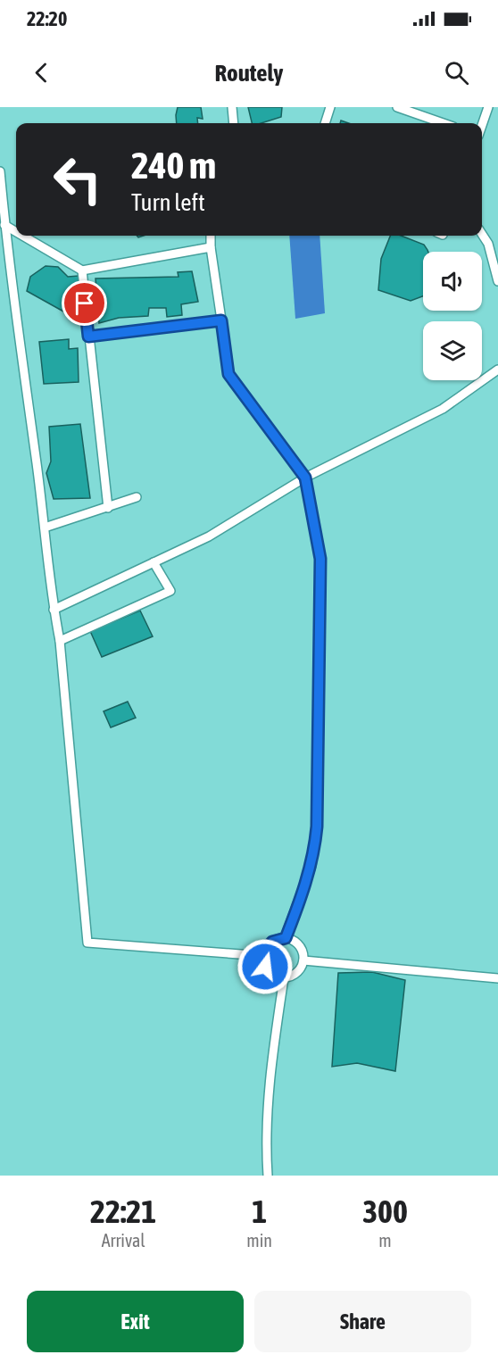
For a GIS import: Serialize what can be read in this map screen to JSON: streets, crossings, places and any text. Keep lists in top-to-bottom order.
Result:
{
  "page": {
    "status": "22:20",
    "header": "Routely",
    "turn": ["240 m", "Turn left"],
    "eta": [
      "22:21",
      "Arrival",
      "1",
      "min",
      "300",
      "m"
    ],
    "buttons": ["Exit", "Share"]
  }
}
